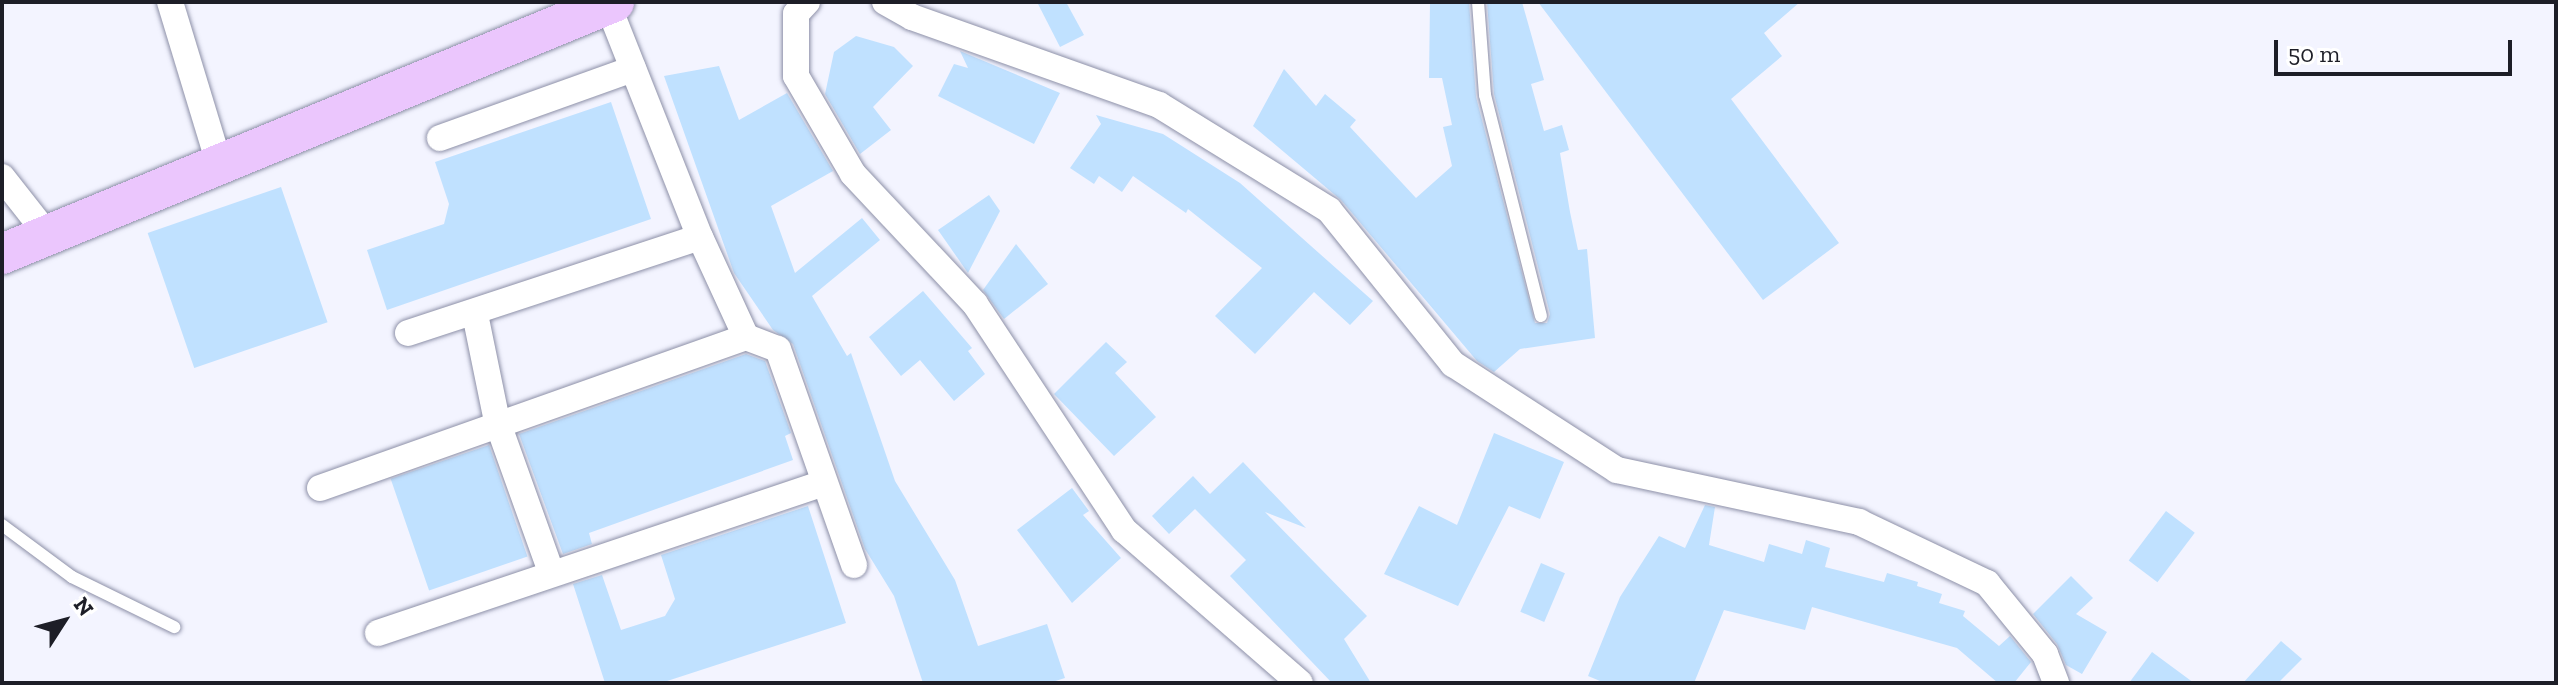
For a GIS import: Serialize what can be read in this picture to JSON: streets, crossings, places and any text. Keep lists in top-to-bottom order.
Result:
{
  "scale_bar": "50 m",
  "north": "top right"
}
